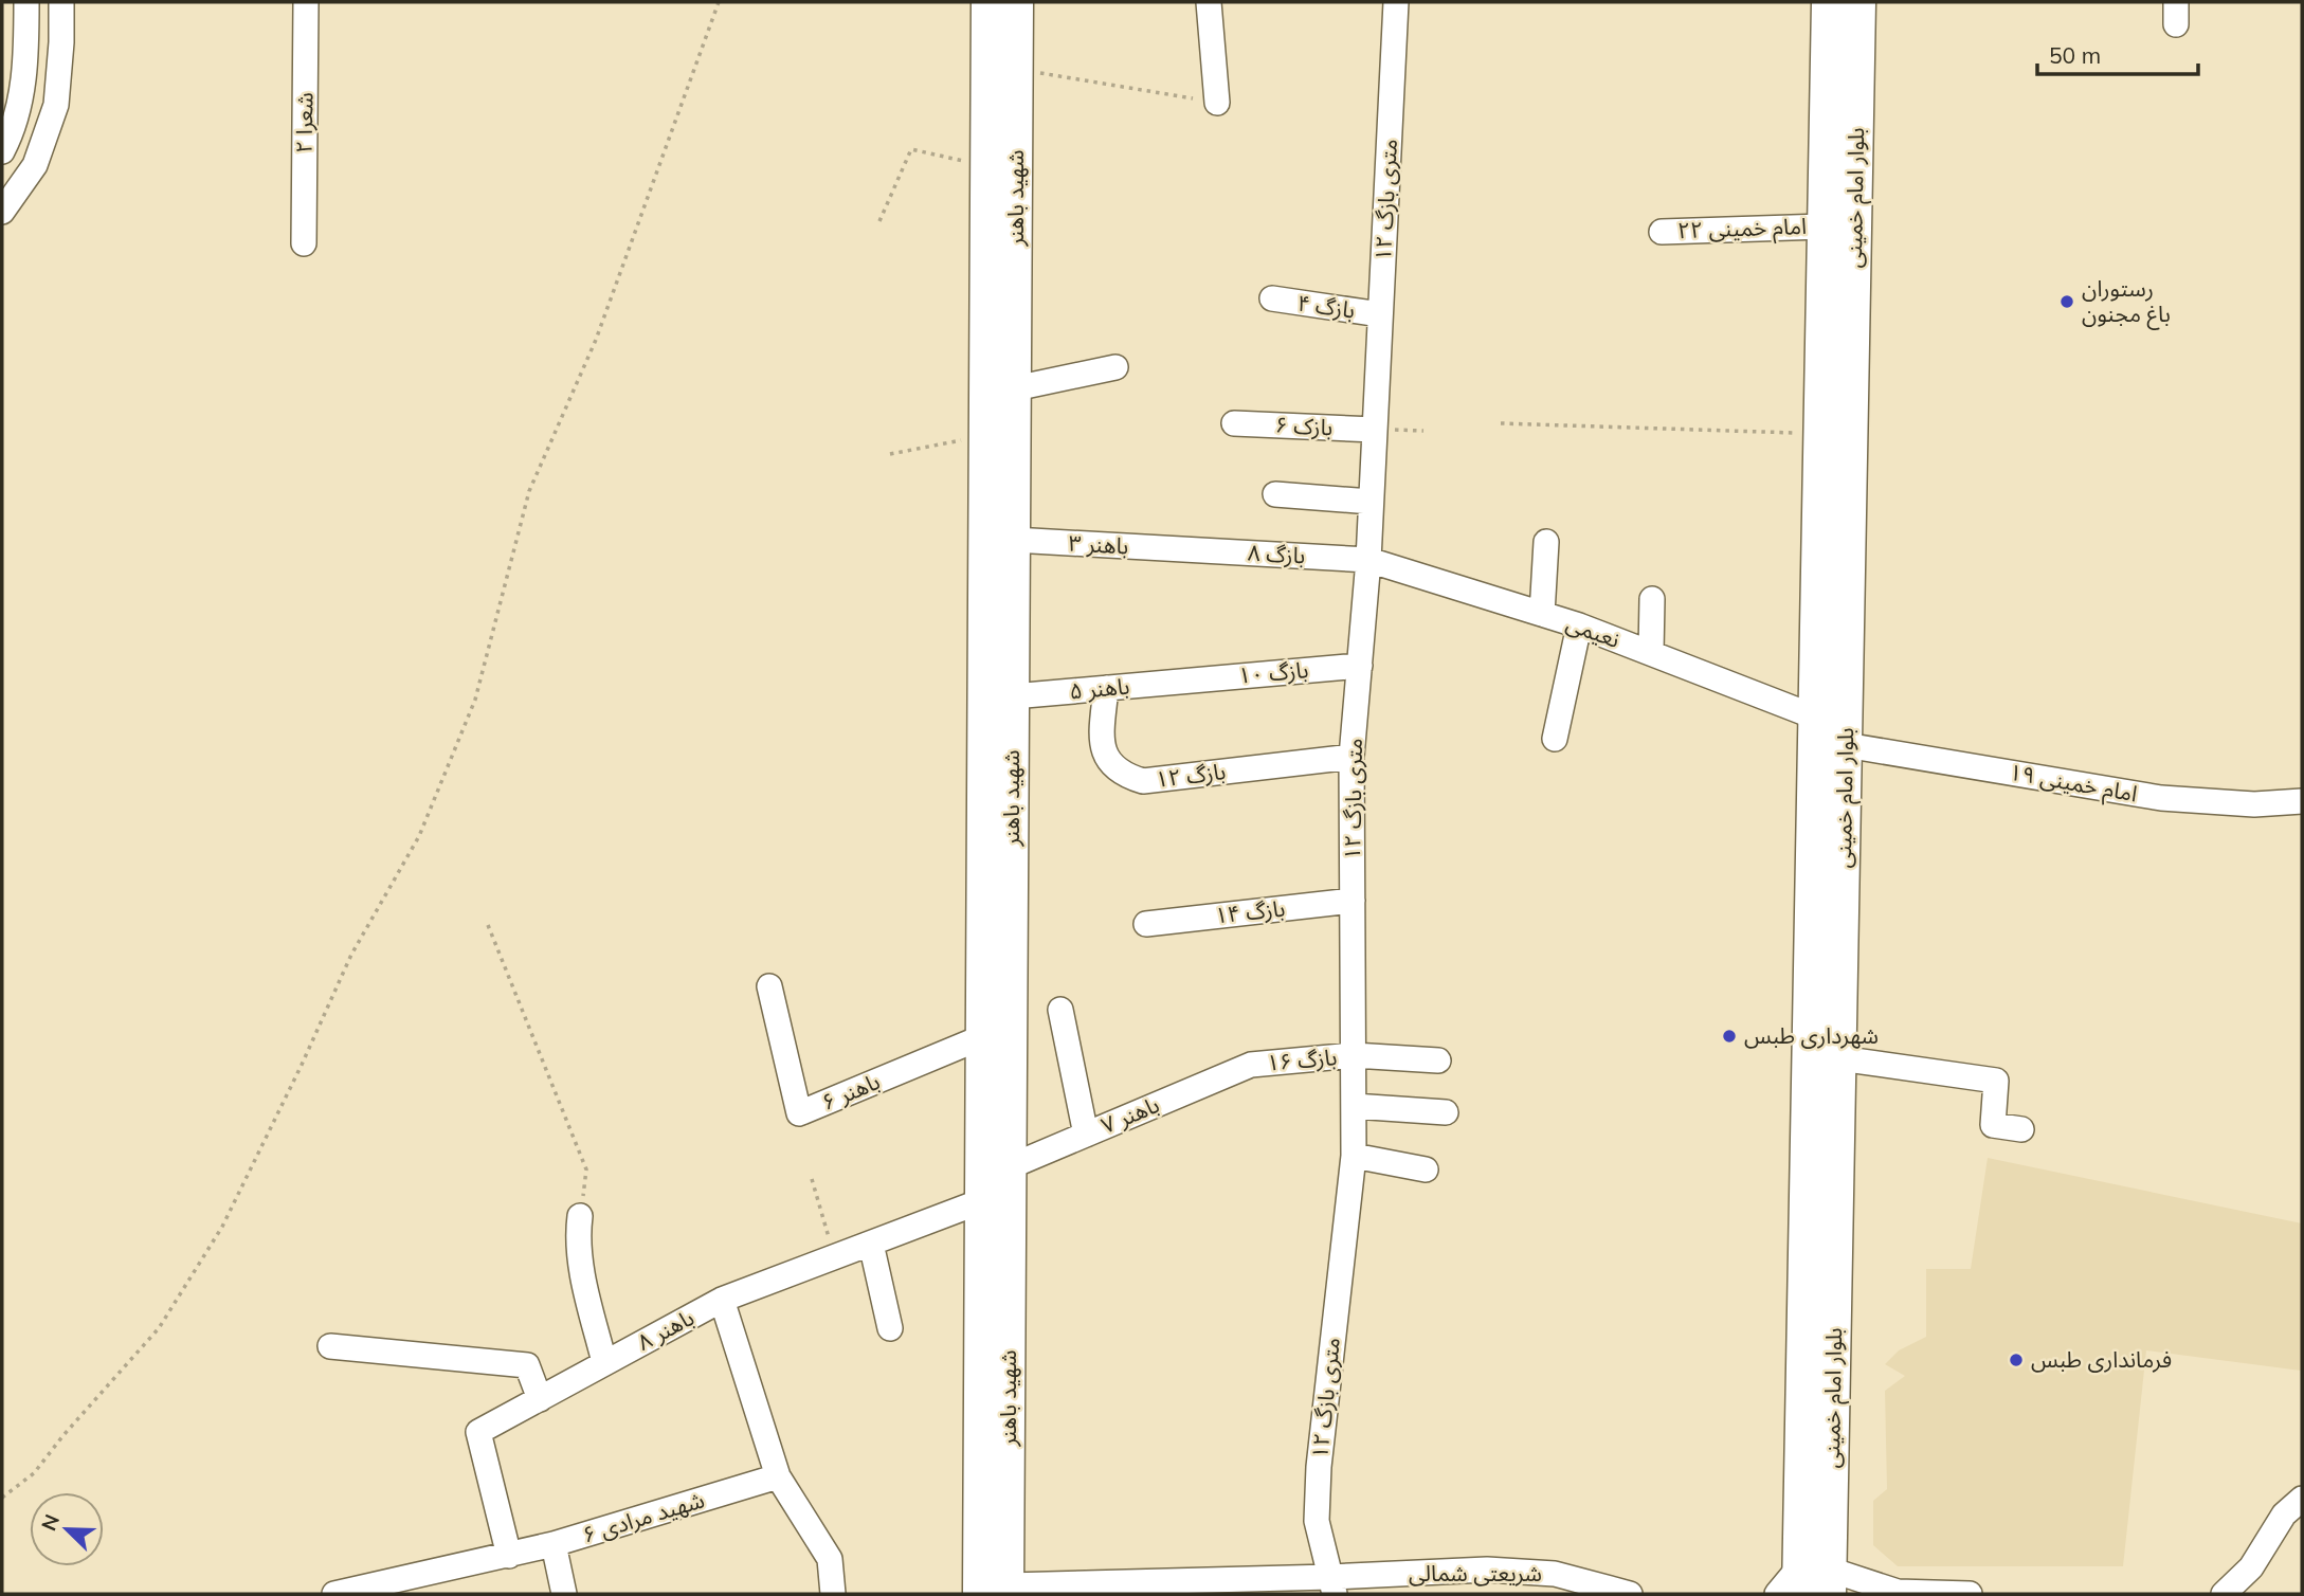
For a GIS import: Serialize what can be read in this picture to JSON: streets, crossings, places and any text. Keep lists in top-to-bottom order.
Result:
{
  "streets": {
    "main road": ["شهید باهنر", "بلوار امام خمینی"],
    "street": [
      "شعرا ۲",
      "۱۲ متری بازگ",
      "امام خمینی ۲۲",
      "بازگ ۴",
      "بازک ۶",
      "باهنر ۳",
      "بازگ ۸",
      "نعیمی",
      "بازگ ۱۰",
      "باهنر ۵",
      "بازگ ۱۲",
      "امام خمینی ۱۹",
      "بازگ ۱۴",
      "بازگ ۱۶",
      "باهنر ۶",
      "باهنر ۷",
      "باهنر ۸",
      "شهید مرادی ۶",
      "شریعتی شمالی"
    ]
  },
  "crossings": [
    ["شهید باهنر", "باهنر ۳"],
    ["شهید باهنر", "باهنر ۵"],
    ["شهید باهنر", "باهنر ۶"],
    ["شهید باهنر", "باهنر ۷"],
    ["شهید باهنر", "باهنر ۸"],
    ["شهید باهنر", "شریعتی شمالی"],
    ["بلوار امام خمینی", "امام خمینی ۲۲"],
    ["بلوار امام خمینی", "نعیمی"],
    ["بلوار امام خمینی", "امام خمینی ۱۹"],
    ["۱۲ متری بازگ", "بازگ ۴"],
    ["۱۲ متری بازگ", "بازک ۶"],
    ["۱۲ متری بازگ", "بازگ ۸"],
    ["۱۲ متری بازگ", "نعیمی"],
    ["۱۲ متری بازگ", "بازگ ۱۰"],
    ["۱۲ متری بازگ", "بازگ ۱۲"],
    ["۱۲ متری بازگ", "بازگ ۱۴"],
    ["۱۲ متری بازگ", "بازگ ۱۶"],
    ["۱۲ متری بازگ", "شریعتی شمالی"],
    ["باهنر ۳", "بازگ ۸"],
    ["بازگ ۸", "نعیمی"],
    ["بازگ ۱۰", "باهنر ۵"],
    ["باهنر ۵", "بازگ ۱۲"],
    ["بازگ ۱۶", "باهنر ۷"],
    ["باهنر ۸", "شهید مرادی ۶"]
  ],
  "places": ["رستوران باغ مجنون", "شهرداری طبس", "فرمانداری طبس"],
  "scale_bar": "50 m",
  "north": "top left"
}
